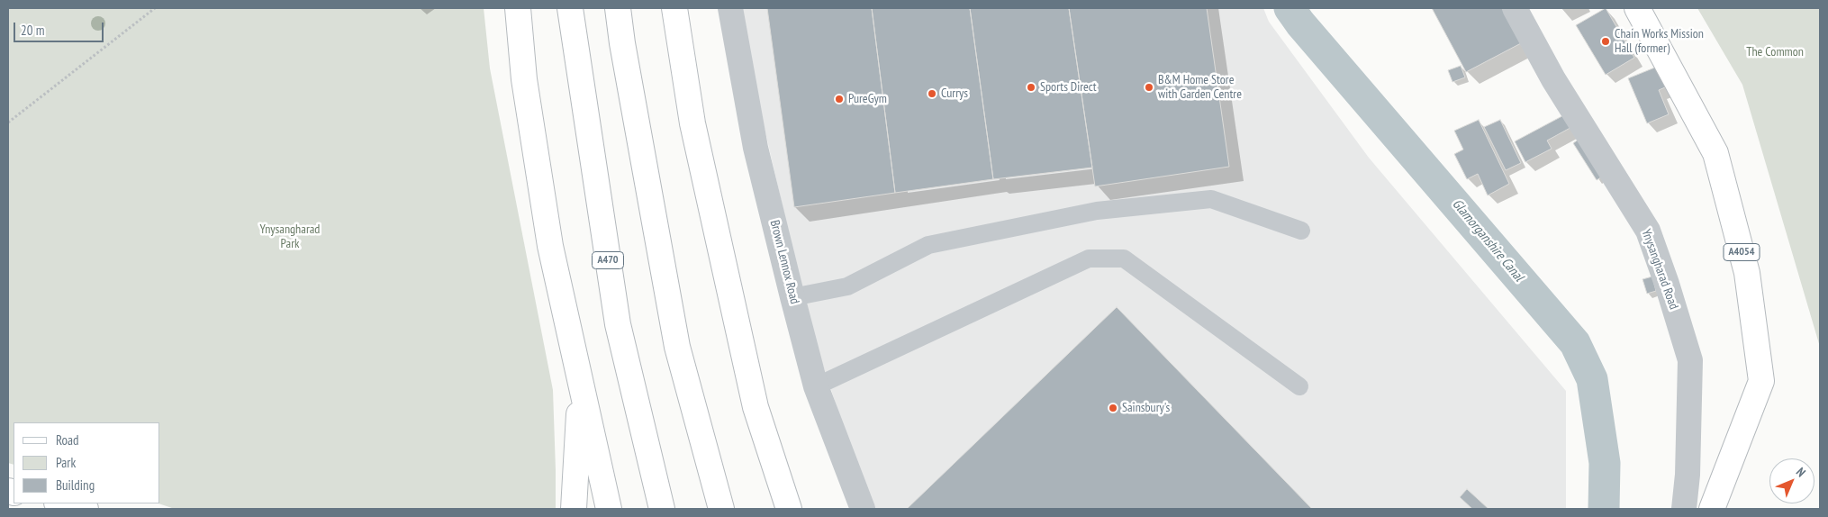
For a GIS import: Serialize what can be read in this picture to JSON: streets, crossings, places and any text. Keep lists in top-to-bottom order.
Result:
{
  "streets": {
    "main road": ["A4054", "A470"],
    "street": ["Brown Lennox Road", "Ynysangharad Road"]
  },
  "water": ["Glamorganshire Canal"],
  "parks": ["The Common", "Ynysangharad Park"],
  "places": [
    "Chain Works Mission Hall (former)",
    "Sports Direct",
    "B&M Home Store with Garden Centre",
    "Currys",
    "PureGym",
    "Sainsbury's"
  ],
  "legend": ["Road", "Park", "Building"],
  "scale_bar": "20 m",
  "north": "top right"
}
